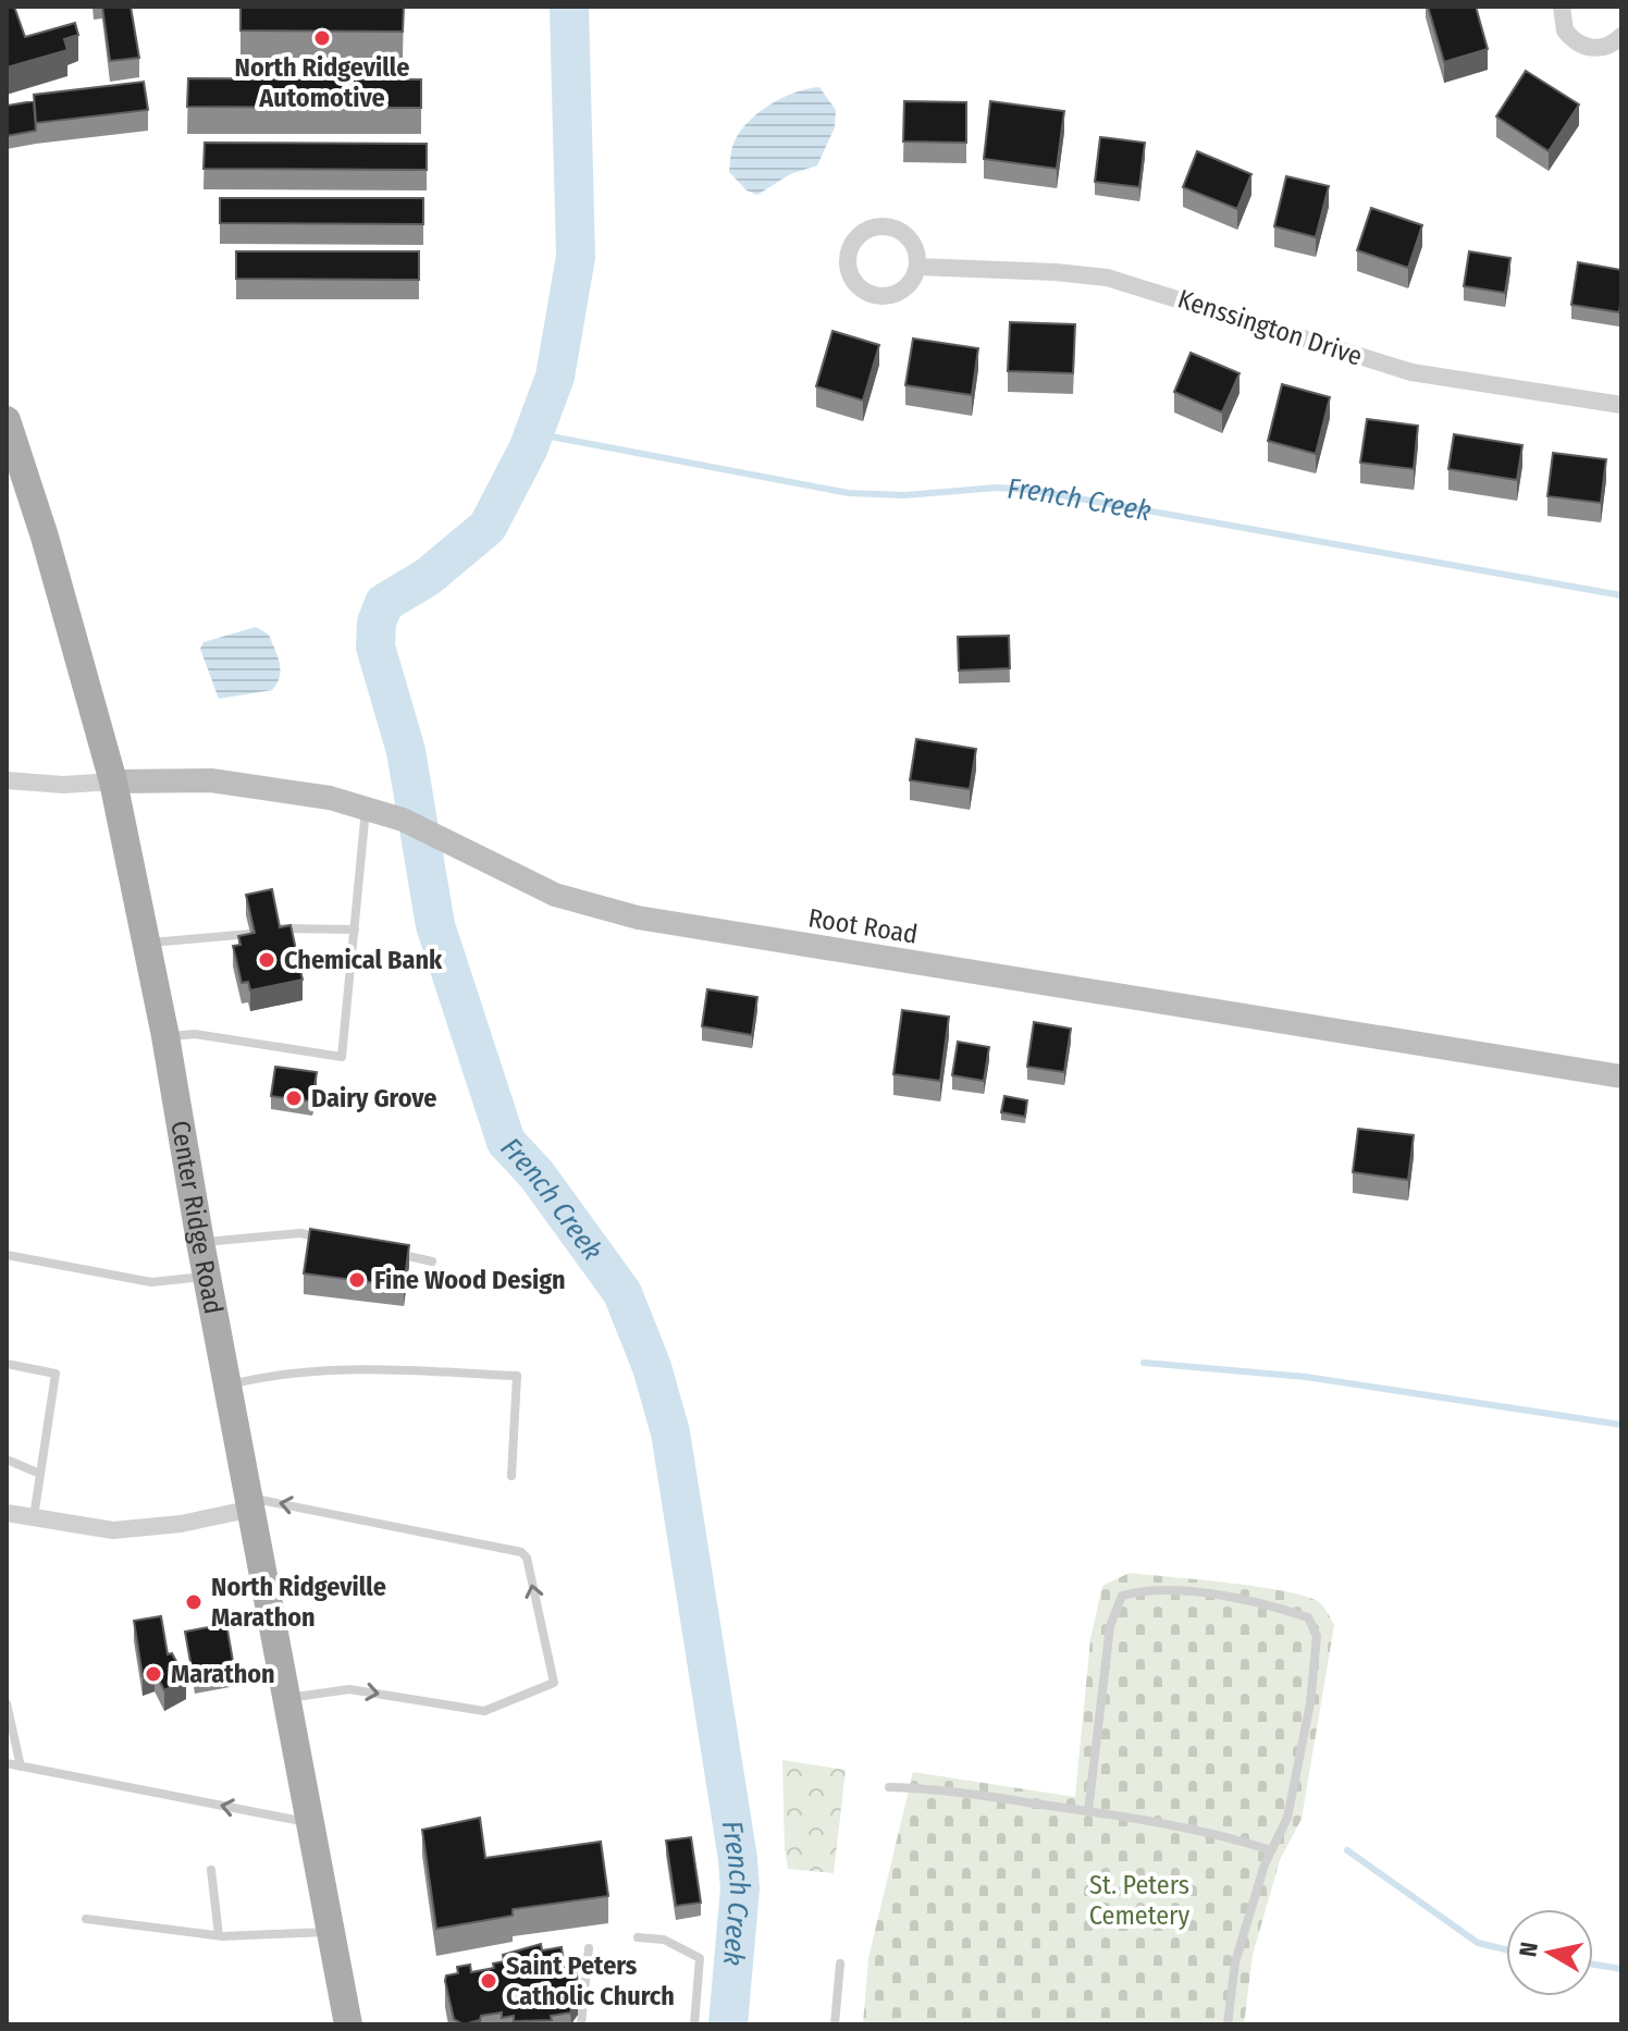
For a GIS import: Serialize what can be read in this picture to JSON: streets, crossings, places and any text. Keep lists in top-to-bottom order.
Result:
{
  "streets": {
    "main road": ["Center Ridge Road"],
    "street": ["Kenssington Drive", "Root Road"]
  },
  "crossings": [
    ["Root Road", "Center Ridge Road"]
  ],
  "water": ["French Creek"],
  "parks": ["St. Peters Cemetery"],
  "places": [
    "North Ridgeville Automotive",
    "Chemical Bank",
    "Dairy Grove",
    "Fine Wood Design",
    "North Ridgeville Marathon",
    "Marathon",
    "Saint Peters Catholic Church"
  ],
  "north": "left"
}
